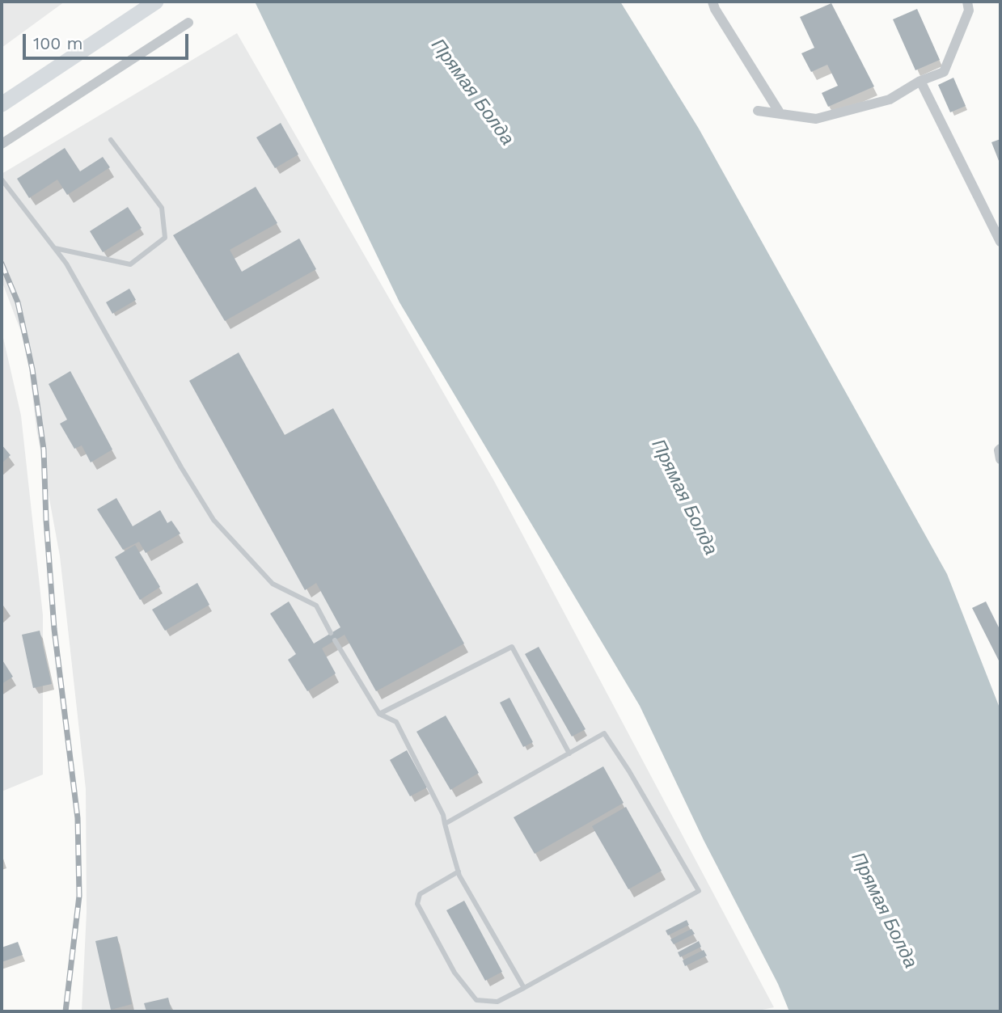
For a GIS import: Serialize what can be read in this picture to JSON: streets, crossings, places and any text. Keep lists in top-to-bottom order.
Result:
{
  "water": ["Прямая Болда"],
  "scale_bar": "100 m"
}
